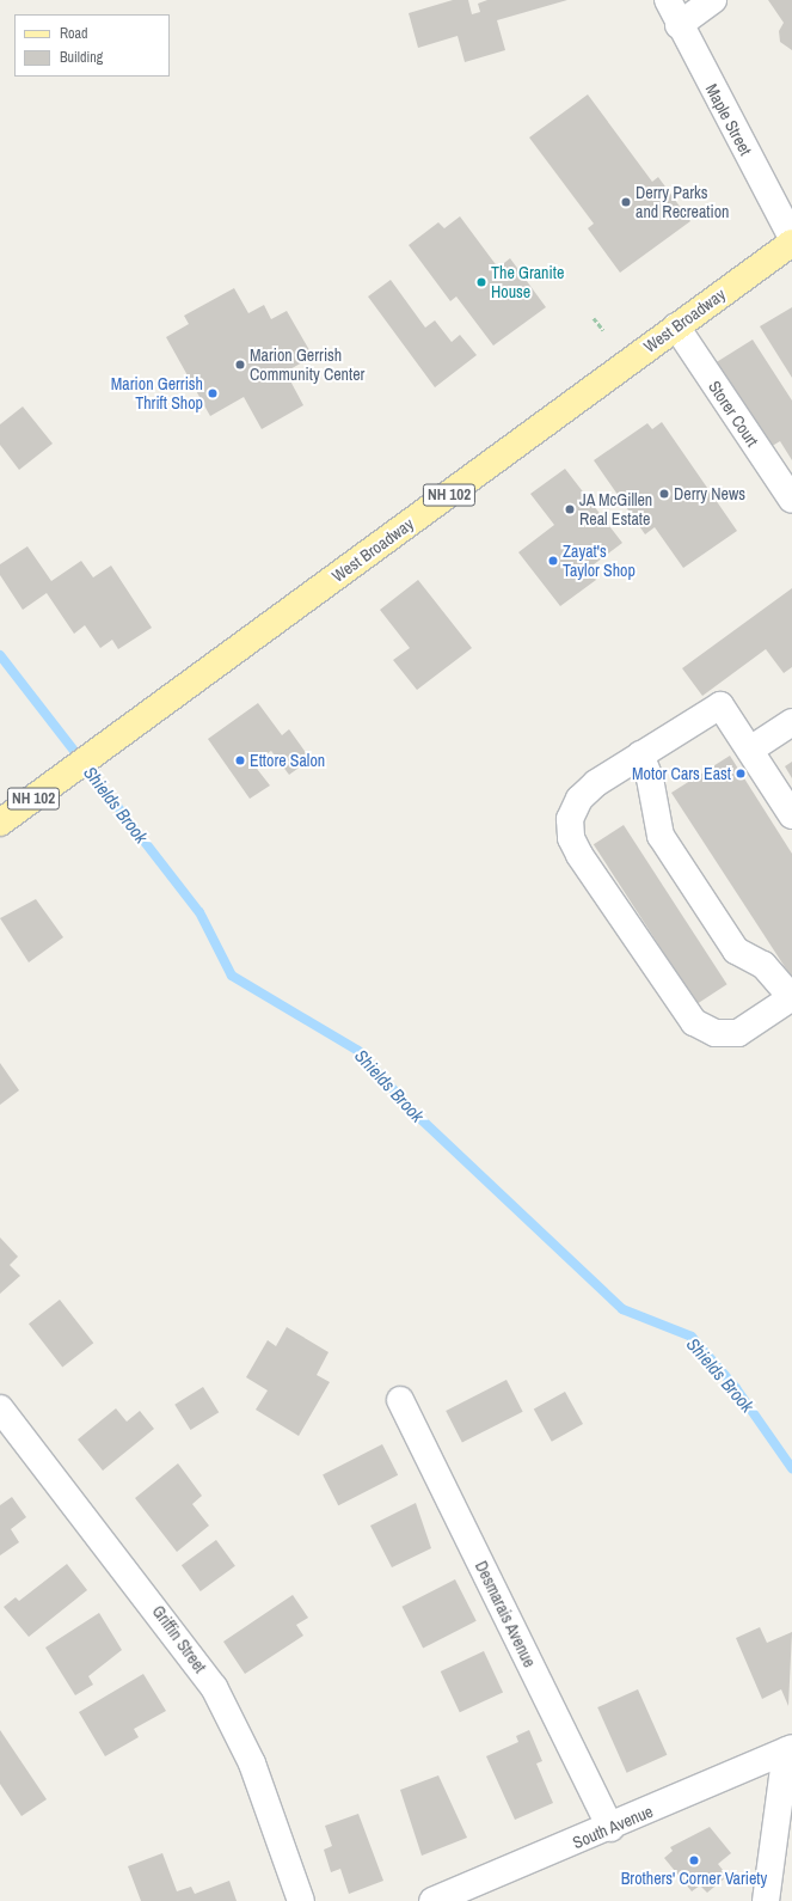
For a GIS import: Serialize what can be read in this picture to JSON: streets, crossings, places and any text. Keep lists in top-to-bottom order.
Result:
{
  "streets": {
    "main road": ["West Broadway", "NH 102"],
    "street": [
      "Maple Street",
      "Storer Court",
      "Desmarais Avenue",
      "Griffin Street",
      "South Avenue"
    ]
  },
  "crossings": [
    ["West Broadway", "Storer Court"],
    ["Desmarais Avenue", "South Avenue"]
  ],
  "water": ["Shields Brook"],
  "places": [
    "Derry Parks and Recreation",
    "The Granite House",
    "Marion Gerrish Community Center",
    "Marion Gerrish Thrift Shop",
    "Derry News",
    "JA McGillen Real Estate",
    "Zayat's Taylor Shop",
    "Ettore Salon",
    "Motor Cars East",
    "Brothers' Corner Variety"
  ],
  "legend": ["Road", "Building"]
}
